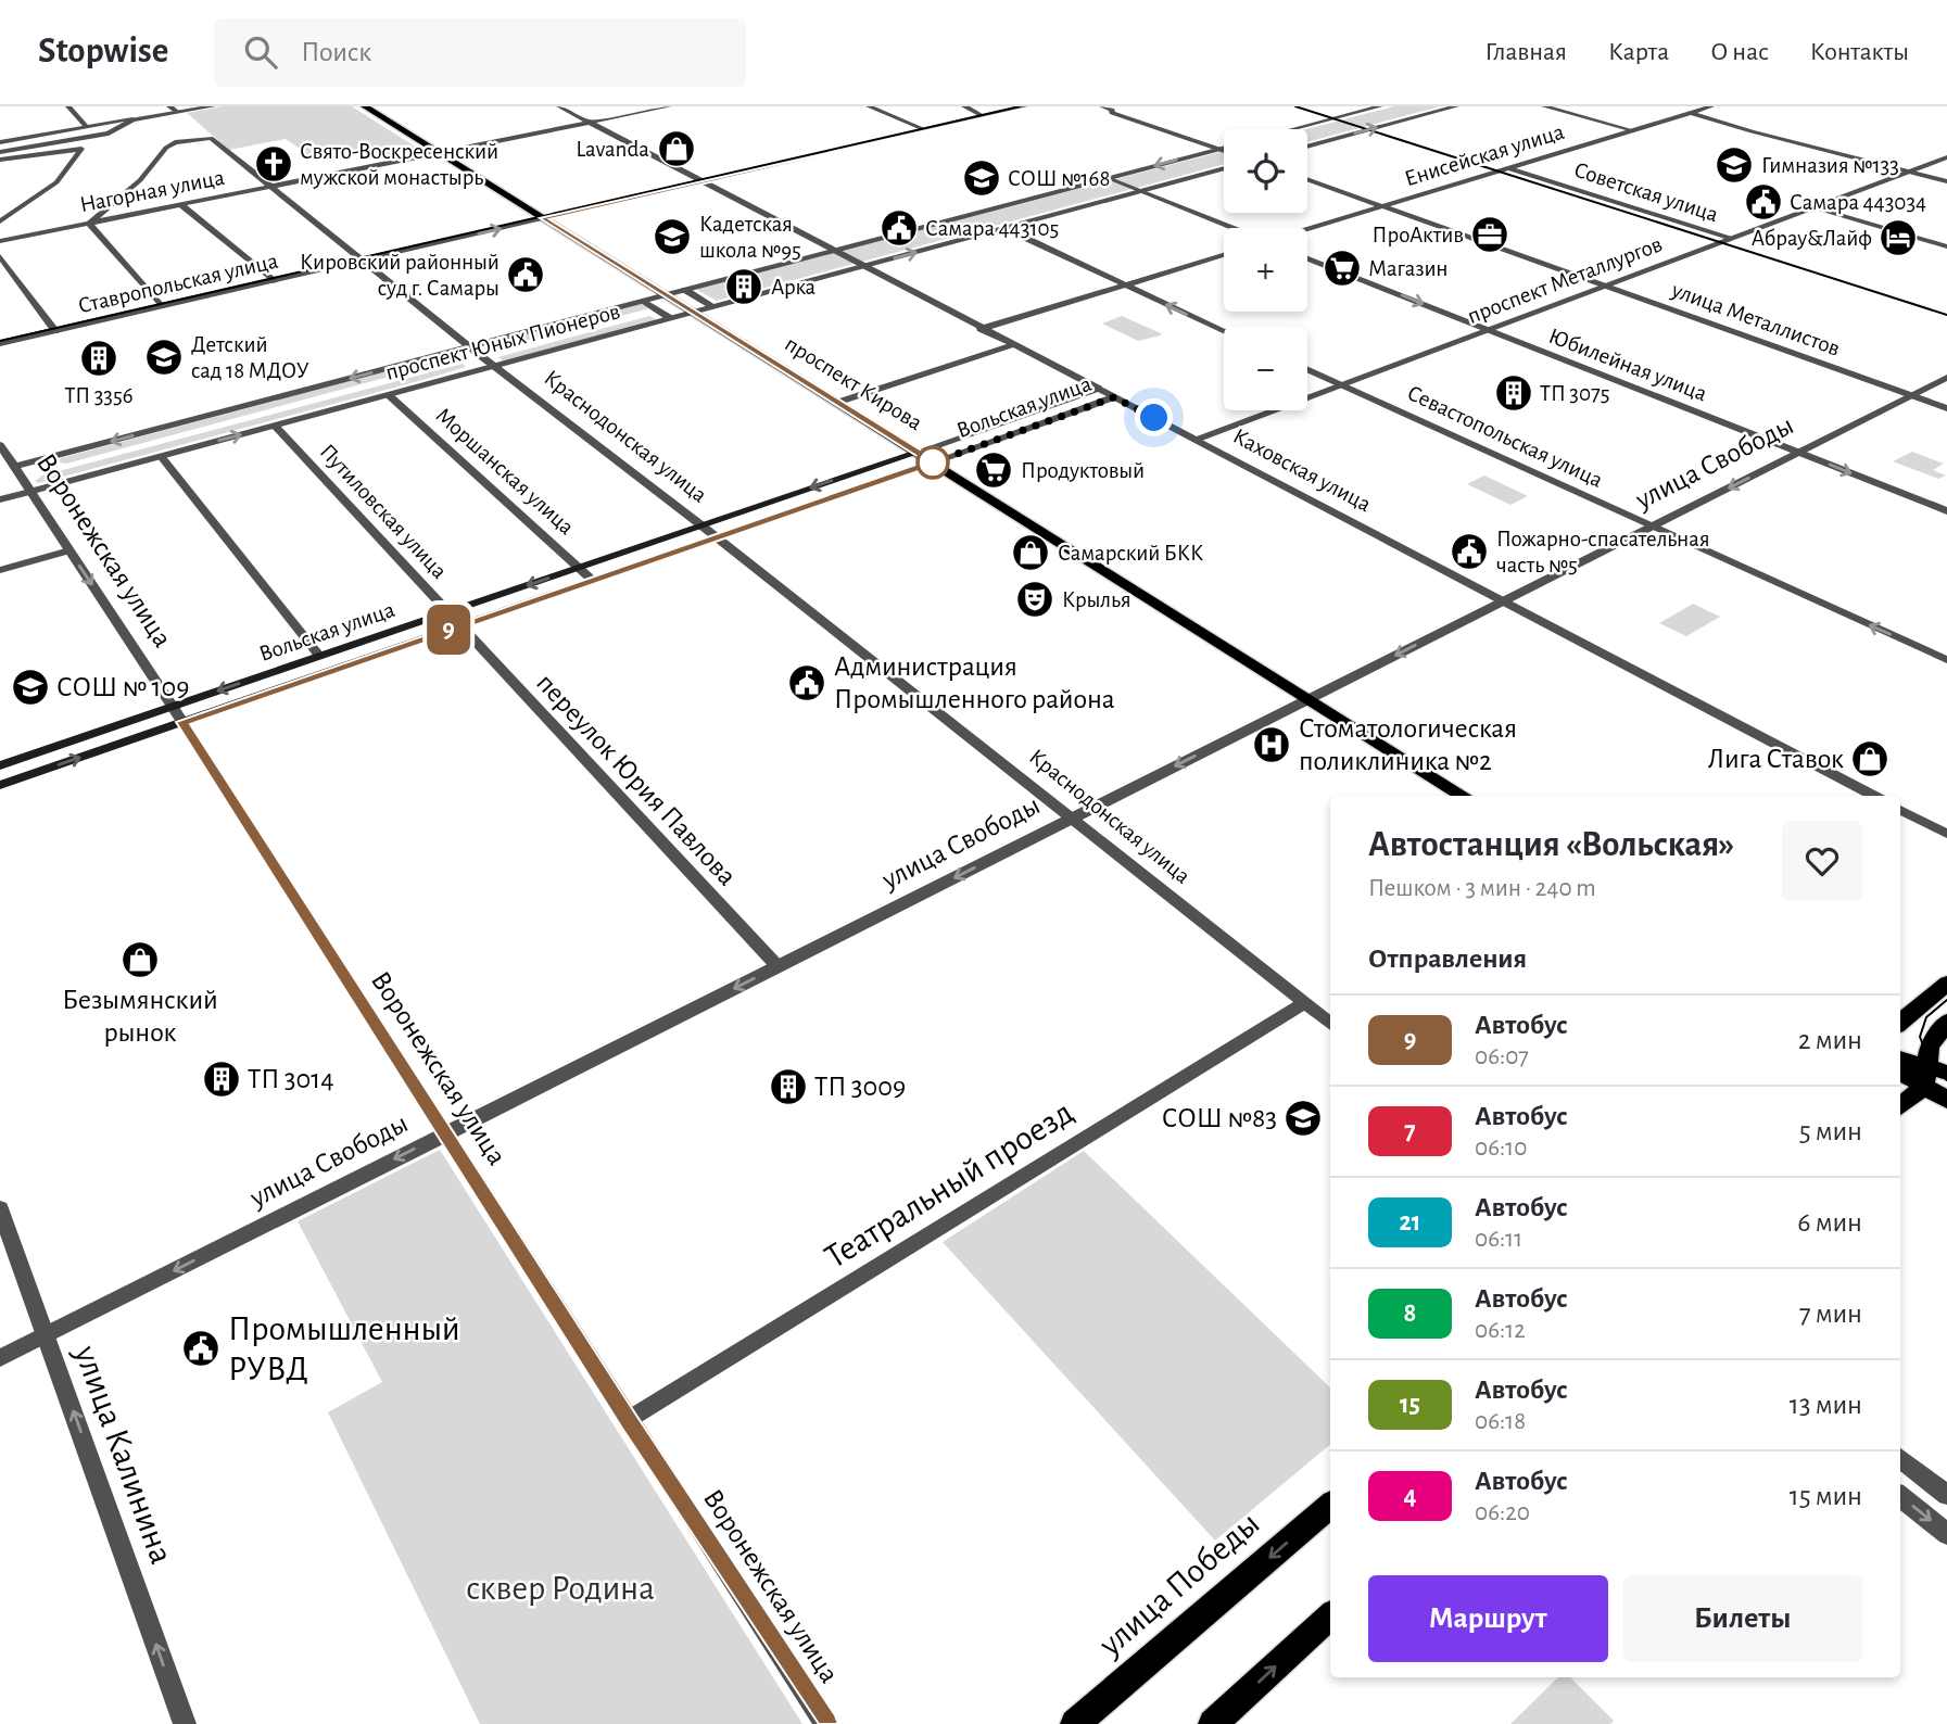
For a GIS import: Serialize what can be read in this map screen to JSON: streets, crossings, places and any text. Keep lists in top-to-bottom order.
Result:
{
  "streets": {
    "main road": ["проспект Кирова", "Вольская улица", "улица Победы"],
    "street": [
      "Енисейская улица",
      "Нагорная улица",
      "Советская улица",
      "проспект Металлургов",
      "Ставропольская улица",
      "улица Металлистов",
      "проспект Юных Пионеров",
      "Юбилейная улица",
      "Краснодонская улица",
      "Севастопольская улица",
      "улица Свободы",
      "Каховская улица",
      "Моршанская улица",
      "Путиловская улица",
      "Воронежская улица",
      "переулок Юрия Павлова",
      "Театральный проезд",
      "улица Калинина"
    ]
  },
  "crossings": [
    ["Енисейская улица", "Советская улица"],
    ["Енисейская улица", "улица Металлистов"],
    ["Нагорная улица", "проспект Кирова"],
    ["Нагорная улица", "Краснодонская улица"],
    ["Нагорная улица", "Каховская улица"],
    ["Советская улица", "проспект Металлургов"],
    ["проспект Металлургов", "улица Металлистов"],
    ["проспект Металлургов", "Юбилейная улица"],
    ["проспект Металлургов", "Севастопольская улица"],
    ["проспект Металлургов", "Каховская улица"],
    ["Ставропольская улица", "проспект Кирова"],
    ["Ставропольская улица", "Краснодонская улица"],
    ["Ставропольская улица", "Каховская улица"],
    ["улица Металлистов", "улица Свободы"],
    ["проспект Юных Пионеров", "проспект Кирова"],
    ["проспект Юных Пионеров", "Краснодонская улица"],
    ["проспект Юных Пионеров", "Каховская улица"],
    ["проспект Юных Пионеров", "Моршанская улица"],
    ["проспект Юных Пионеров", "Путиловская улица"],
    ["проспект Юных Пионеров", "Воронежская улица"],
    ["Юбилейная улица", "улица Свободы"],
    ["проспект Кирова", "Вольская улица"],
    ["проспект Кирова", "улица Свободы"],
    ["Вольская улица", "Краснодонская улица"],
    ["Вольская улица", "Каховская улица"],
    ["Вольская улица", "Моршанская улица"],
    ["Вольская улица", "Путиловская улица"],
    ["Вольская улица", "Воронежская улица"],
    ["Вольская улица", "переулок Юрия Павлова"],
    ["Краснодонская улица", "улица Свободы"],
    ["Краснодонская улица", "Театральный проезд"],
    ["Севастопольская улица", "улица Свободы"],
    ["улица Свободы", "Каховская улица"],
    ["улица Свободы", "Воронежская улица"],
    ["улица Свободы", "переулок Юрия Павлова"],
    ["улица Свободы", "улица Калинина"],
    ["Путиловская улица", "переулок Юрия Павлова"],
    ["Воронежская улица", "Театральный проезд"]
  ],
  "one_way": [
    "Юбилейная улица",
    "Севастопольская улица",
    "улица Свободы",
    "улица Калинина"
  ],
  "parks": ["сквер Родина"],
  "places": {
    "shop": [
      "Lavanda",
      "Самарский БКК",
      "Лига Ставок",
      "Безымянский рынок"
    ],
    "church": ["Свято-Воскресенский мужской монастырь"],
    "school or university": [
      "Гимназия №133",
      "СОШ №168",
      "Кадетская школа №95",
      "Детский сад 18 МДОУ",
      "СОШ № 109",
      "СОШ №83"
    ],
    "public building": [
      "Самара 443034",
      "Самара 443105",
      "Кировский районный суд г. Самары",
      "Пожарно-спасательная часть №5",
      "Администрация Промышленного района",
      "Промышленный РУВД"
    ],
    "office": ["ПроАктив"],
    "hotel": ["Абрау&Лайф"],
    "supermarket": ["Магазин", "Продуктовый"],
    "building": [
      "Арка",
      "ТП 3356",
      "ТП 3075",
      "ТП 3014",
      "ТП 3009"
    ],
    "theatre": ["Крылья"],
    "hospital": ["Стоматологическая поликлиника №2"]
  },
  "lines": ["bus line 9"],
  "page": {
    "header": "Stopwise",
    "search": "Поиск",
    "nav": [
      "Главная",
      "Карта",
      "О нас",
      "Контакты"
    ],
    "on_map": "9",
    "map_buttons": ["+", "−"],
    "heading": [
      ["Автостанция «Вольская»", "Пешком · 3 мин · 240 m"],
      "Отправления"
    ],
    "list": [
      {
        "mark": "9",
        "name": "Автобус",
        "note": "06:07",
        "value": "2 мин"
      },
      {
        "mark": "7",
        "name": "Автобус",
        "note": "06:10",
        "value": "5 мин"
      },
      {
        "mark": "21",
        "name": "Автобус",
        "note": "06:11",
        "value": "6 мин"
      },
      {
        "mark": "8",
        "name": "Автобус",
        "note": "06:12",
        "value": "7 мин"
      },
      {
        "mark": "15",
        "name": "Автобус",
        "note": "06:18",
        "value": "13 мин"
      },
      {
        "mark": "4",
        "name": "Автобус",
        "note": "06:20",
        "value": "15 мин"
      }
    ],
    "buttons": ["Маршрут", "Билеты"]
  }
}
